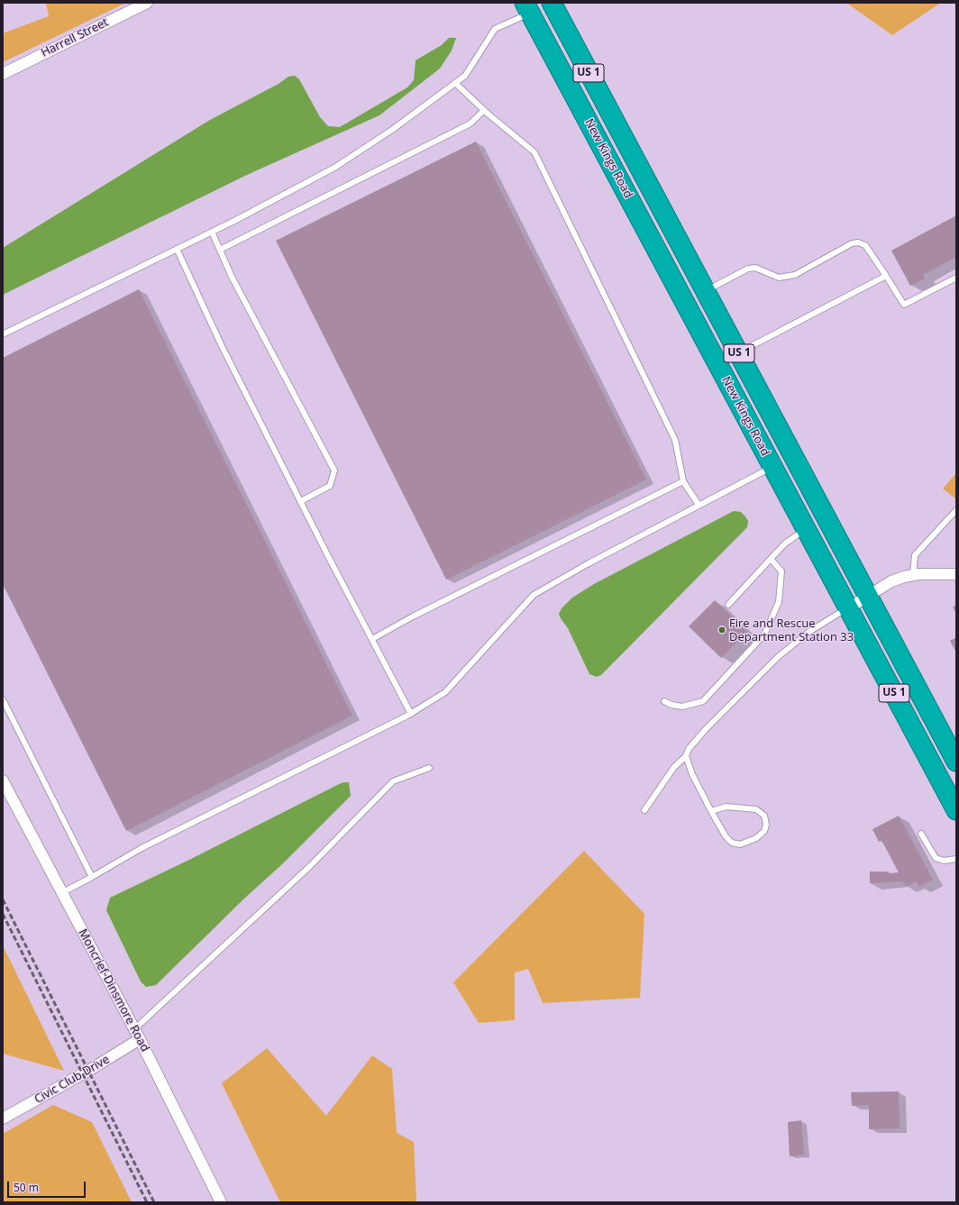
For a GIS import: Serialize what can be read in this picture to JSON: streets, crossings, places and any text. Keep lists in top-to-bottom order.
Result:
{
  "streets": {
    "highway": ["US 1", "New Kings Road"],
    "street": ["Harrell Street", "Moncrief-Dinsmore Road", "Civic Club Drive"]
  },
  "crossings": [
    ["Moncrief-Dinsmore Road", "Civic Club Drive"]
  ],
  "places": ["Fire and Rescue Department Station 33"],
  "scale_bar": "50 m"
}
